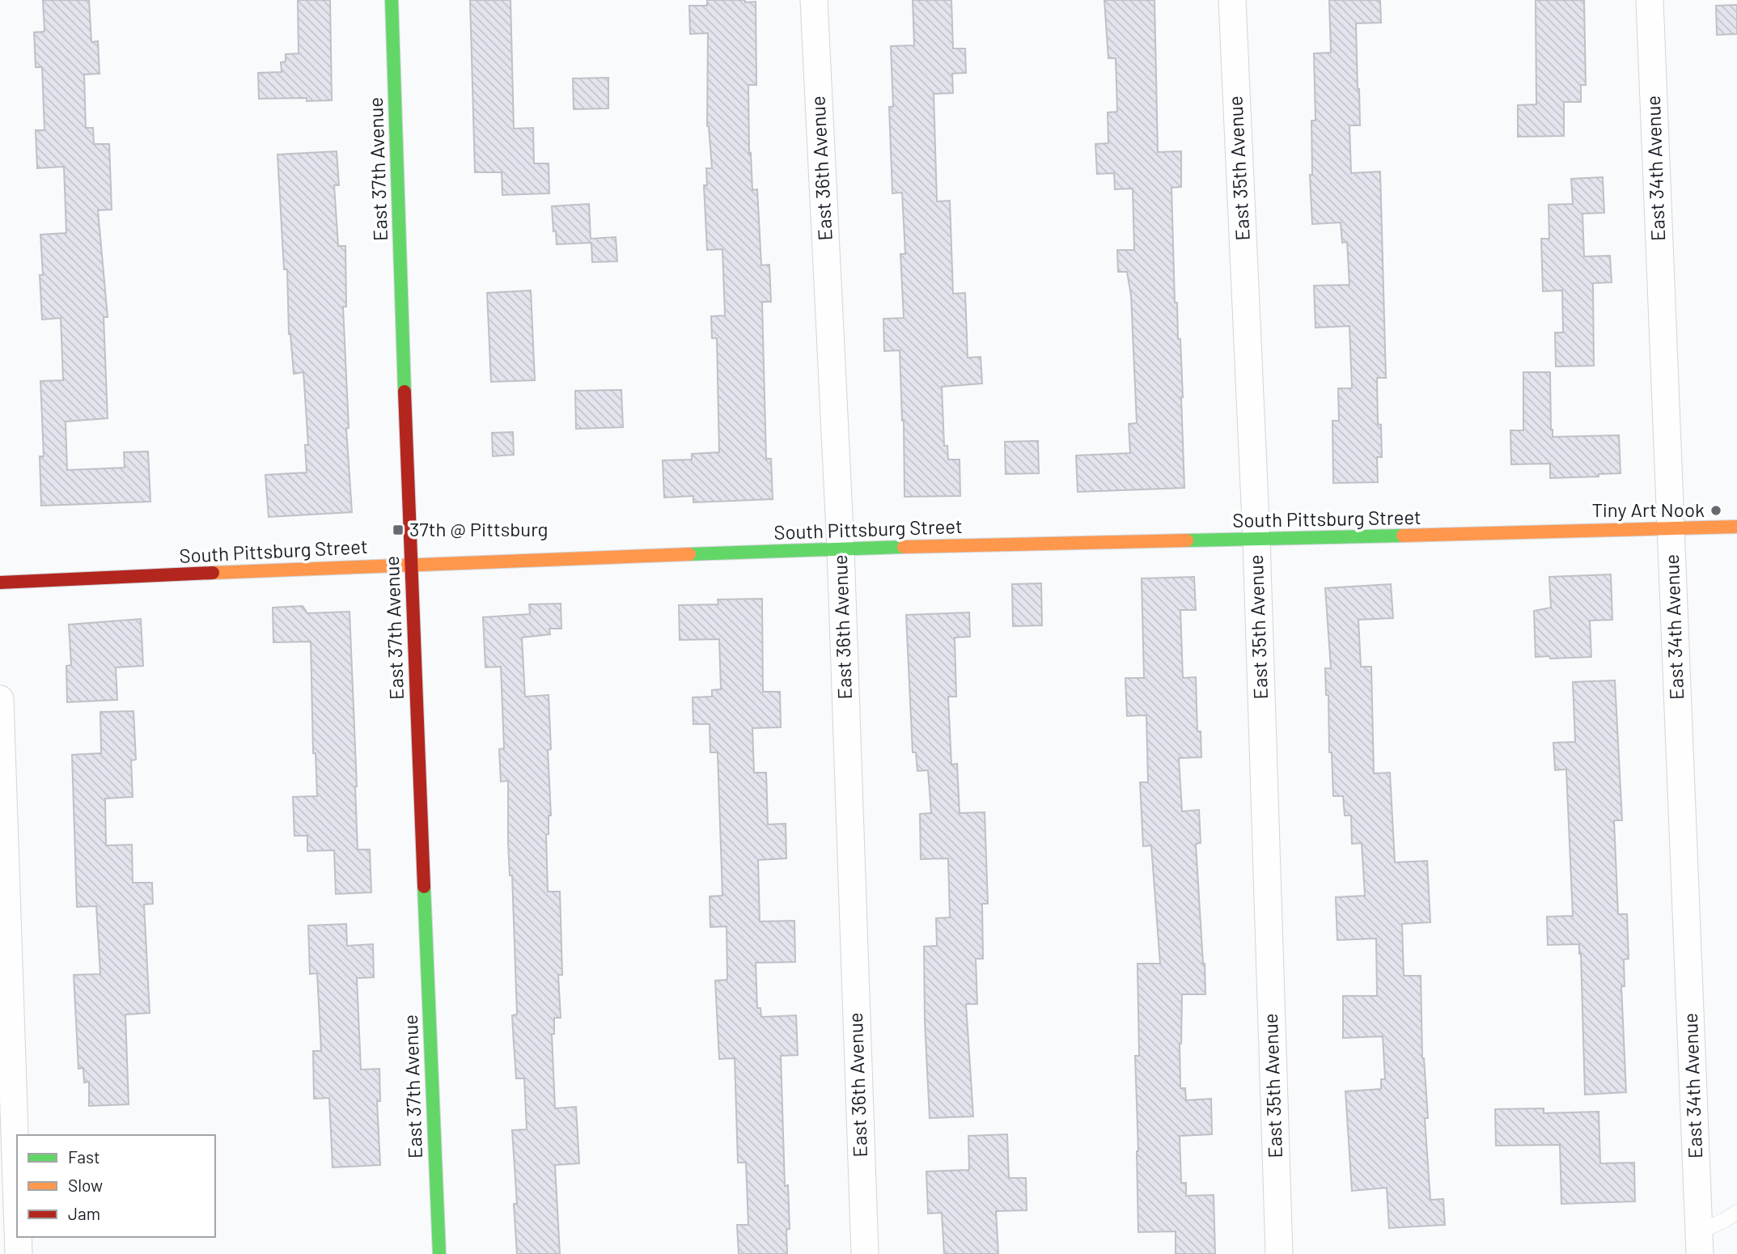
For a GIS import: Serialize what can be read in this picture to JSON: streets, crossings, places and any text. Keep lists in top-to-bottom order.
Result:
{
  "streets": {
    "street": [
      "East 36th Avenue",
      "East 35th Avenue",
      "East 34th Avenue",
      "East 37th Avenue",
      "South Pittsburg Street"
    ]
  },
  "crossings": [
    ["East 36th Avenue", "South Pittsburg Street"],
    ["East 35th Avenue", "South Pittsburg Street"],
    ["East 34th Avenue", "South Pittsburg Street"],
    ["East 37th Avenue", "South Pittsburg Street"]
  ],
  "places": {
    "other": ["Tiny Art Nook"],
    "transit": ["37th @ Pittsburg"]
  },
  "legend": ["Fast", "Slow", "Jam"]
}
